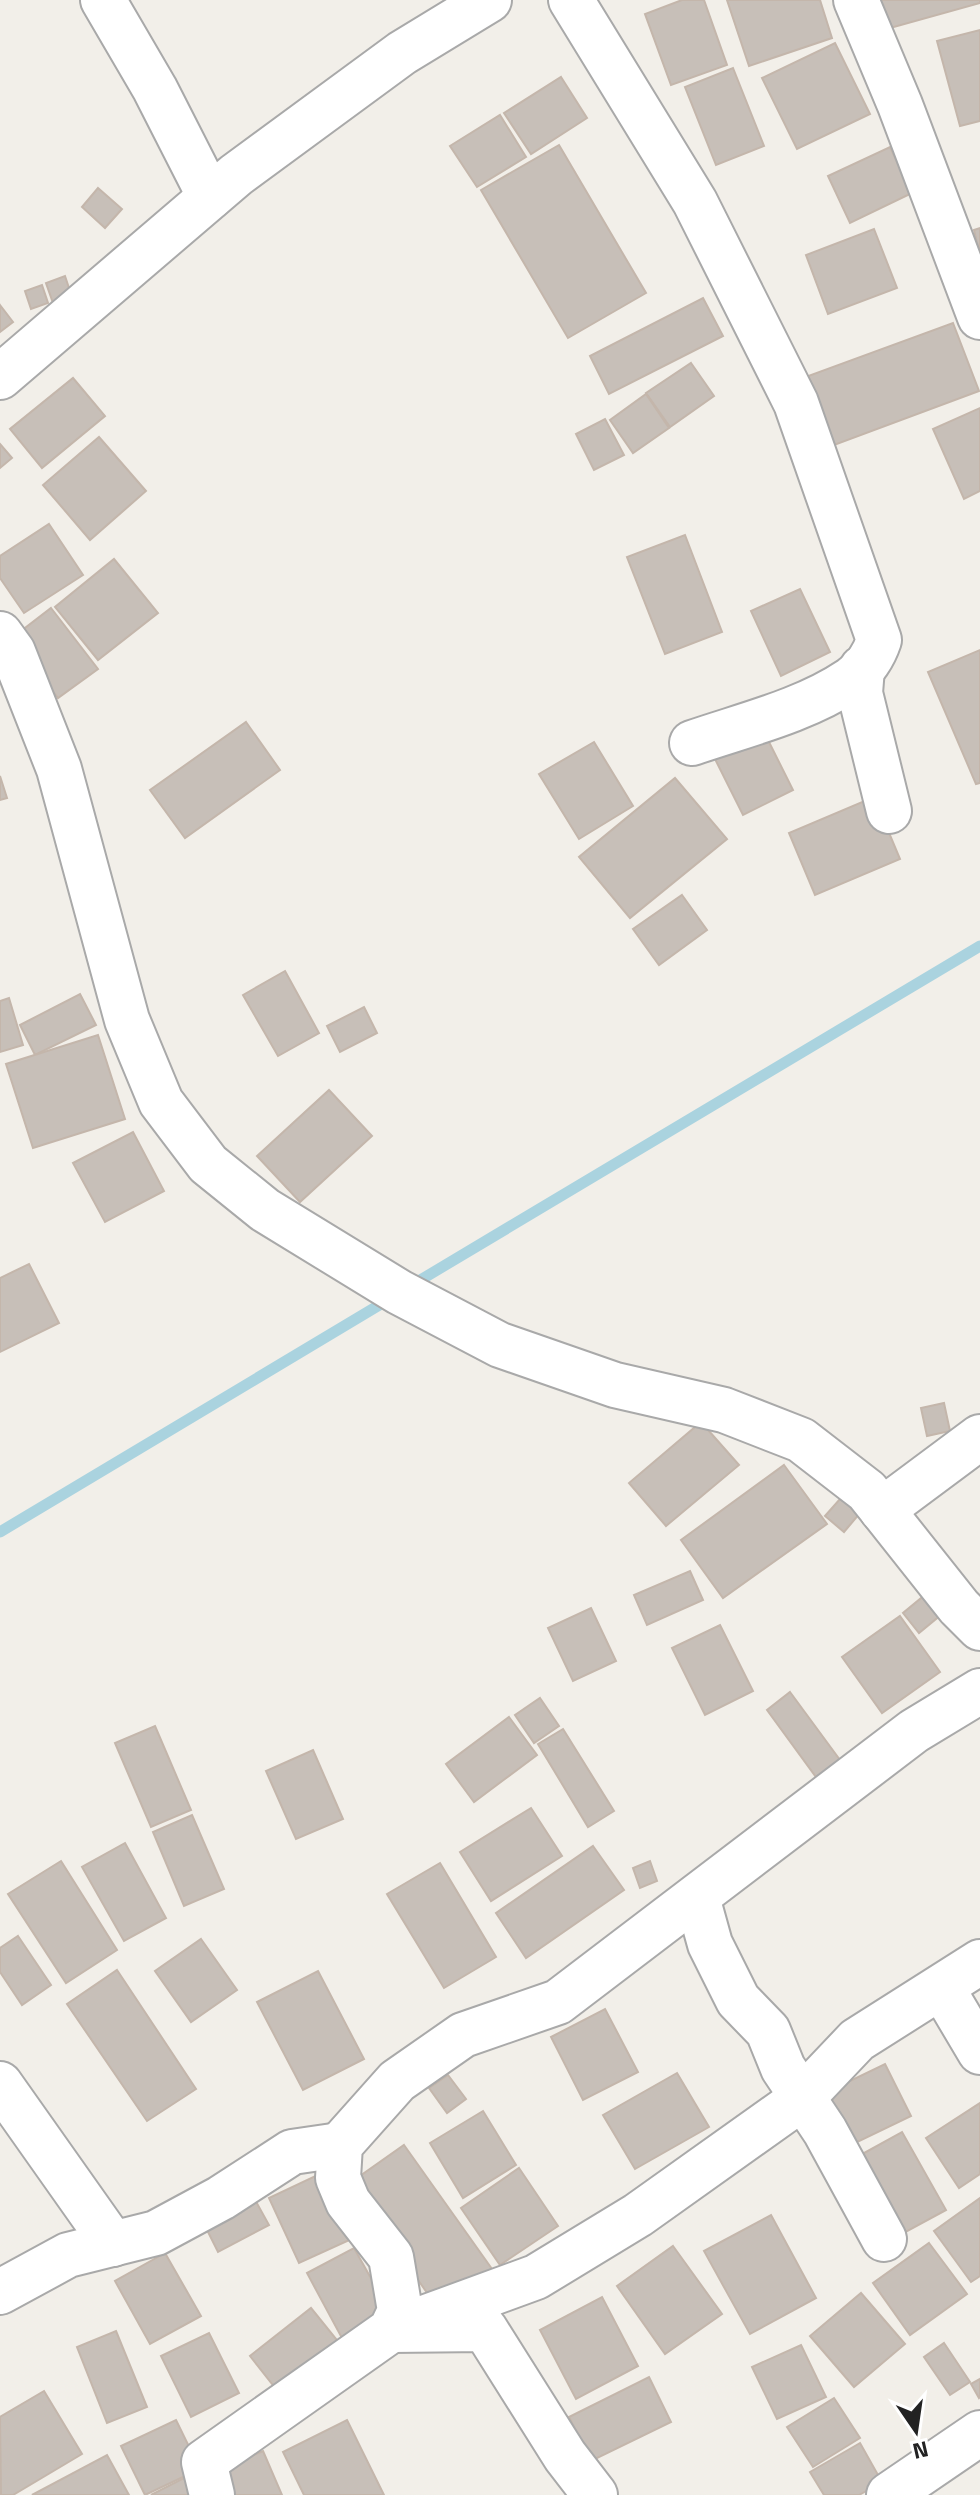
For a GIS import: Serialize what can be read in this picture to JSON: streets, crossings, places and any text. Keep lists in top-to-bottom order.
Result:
{
  "north": "bottom"
}
